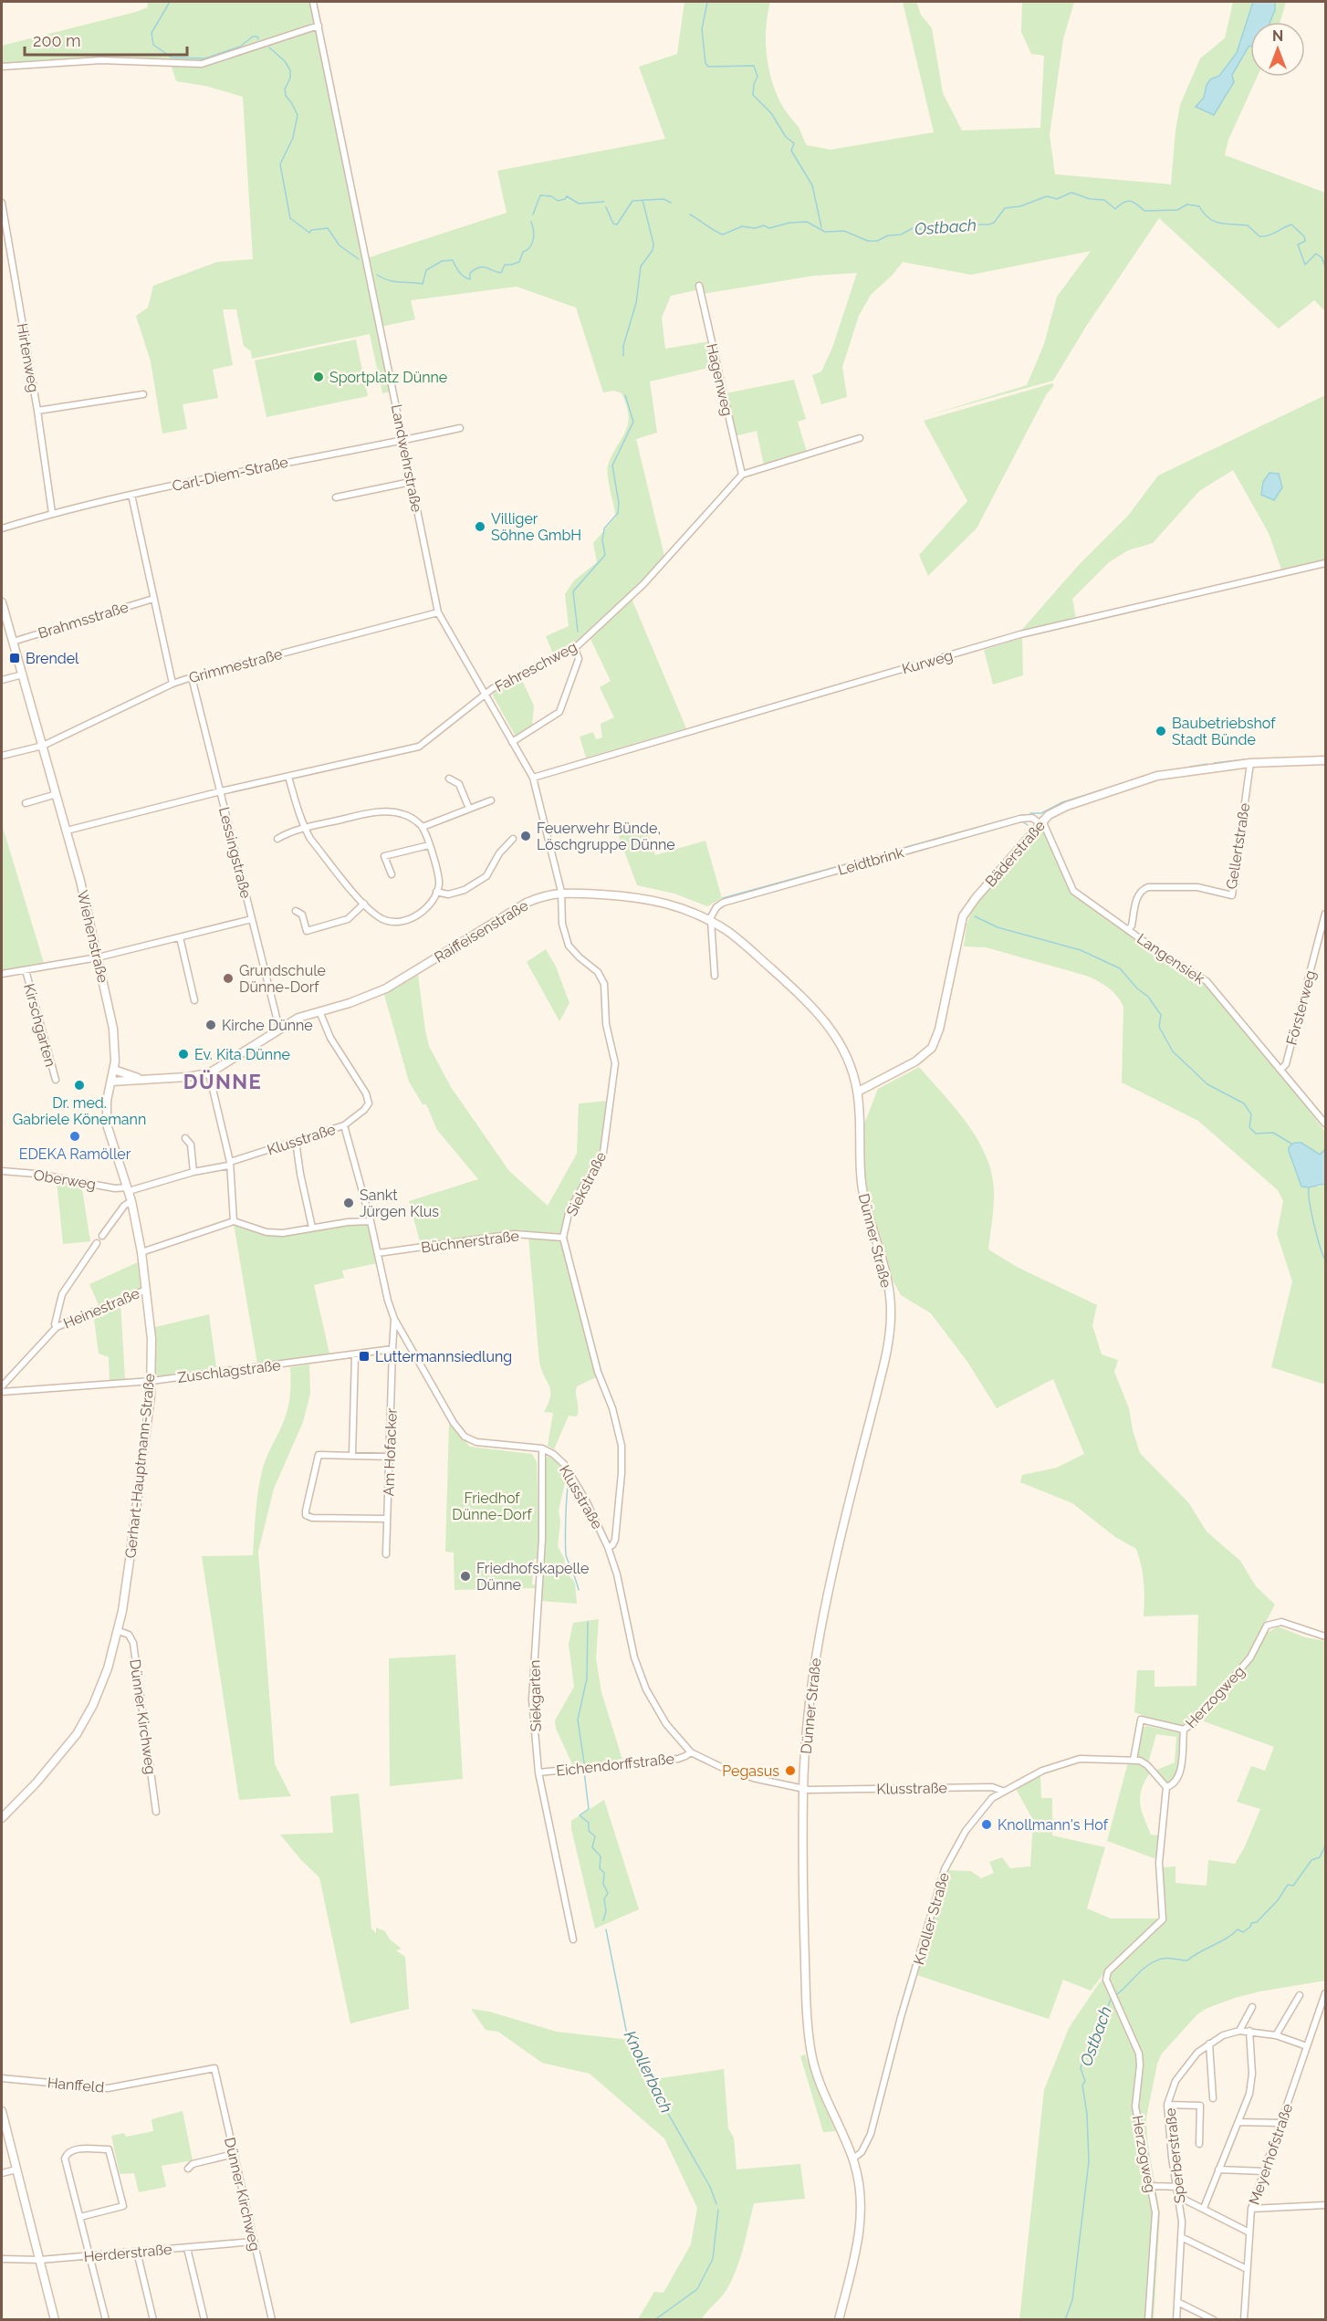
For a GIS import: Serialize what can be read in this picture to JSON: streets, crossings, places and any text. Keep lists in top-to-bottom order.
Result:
{
  "streets": {
    "street": [
      "Hirtenweg",
      "Hagenweg",
      "Landwehrstraße",
      "Carl-Diem-Straße",
      "Brahmsstraße",
      "Kurweg",
      "Grimmestraße",
      "Fahreschweg",
      "Gellertstraße",
      "Lessingstraße",
      "Bäderstraße",
      "Leidtbrink",
      "Raiffeisenstraße",
      "Wiehenstraße",
      "Langensiek",
      "Försterweg",
      "Kirschgarten",
      "Klusstraße",
      "Oberweg",
      "Siekstraße",
      "Dünner Straße",
      "Büchnerstraße",
      "Heinestraße",
      "Zuschlagstraße",
      "Am Hofacker",
      "Gerhart-Hauptmann-Straße",
      "Siekgarten",
      "Herzogweg",
      "Dünner Kirchweg",
      "Eichendorffstraße",
      "Knoller Straße",
      "Hanffeld",
      "Meyerhofstraße",
      "Sperberstraße",
      "Herderstraße"
    ]
  },
  "crossings": [
    ["Hirtenweg", "Carl-Diem-Straße"],
    ["Hagenweg", "Fahreschweg"],
    ["Landwehrstraße", "Carl-Diem-Straße"],
    ["Landwehrstraße", "Kurweg"],
    ["Landwehrstraße", "Grimmestraße"],
    ["Landwehrstraße", "Fahreschweg"],
    ["Landwehrstraße", "Raiffeisenstraße"],
    ["Landwehrstraße", "Siekstraße"],
    ["Brahmsstraße", "Wiehenstraße"],
    ["Grimmestraße", "Lessingstraße"],
    ["Grimmestraße", "Wiehenstraße"],
    ["Fahreschweg", "Lessingstraße"],
    ["Fahreschweg", "Wiehenstraße"],
    ["Gellertstraße", "Bäderstraße"],
    ["Gellertstraße", "Langensiek"],
    ["Lessingstraße", "Raiffeisenstraße"],
    ["Bäderstraße", "Leidtbrink"],
    ["Bäderstraße", "Raiffeisenstraße"],
    ["Bäderstraße", "Langensiek"],
    ["Bäderstraße", "Dünner Straße"],
    ["Leidtbrink", "Raiffeisenstraße"],
    ["Leidtbrink", "Langensiek"],
    ["Raiffeisenstraße", "Wiehenstraße"],
    ["Raiffeisenstraße", "Siekstraße"],
    ["Raiffeisenstraße", "Dünner Straße"],
    ["Raiffeisenstraße", "Gerhart-Hauptmann-Straße"],
    ["Wiehenstraße", "Gerhart-Hauptmann-Straße"],
    ["Langensiek", "Försterweg"],
    ["Klusstraße", "Oberweg"],
    ["Klusstraße", "Siekstraße"],
    ["Klusstraße", "Dünner Straße"],
    ["Klusstraße", "Büchnerstraße"],
    ["Klusstraße", "Gerhart-Hauptmann-Straße"],
    ["Klusstraße", "Siekgarten"],
    ["Klusstraße", "Eichendorffstraße"],
    ["Klusstraße", "Knoller Straße"],
    ["Oberweg", "Gerhart-Hauptmann-Straße"],
    ["Siekstraße", "Büchnerstraße"],
    ["Dünner Straße", "Knoller Straße"],
    ["Heinestraße", "Gerhart-Hauptmann-Straße"],
    ["Zuschlagstraße", "Am Hofacker"],
    ["Zuschlagstraße", "Gerhart-Hauptmann-Straße"],
    ["Gerhart-Hauptmann-Straße", "Dünner Kirchweg"],
    ["Siekgarten", "Eichendorffstraße"],
    ["Dünner Kirchweg", "Hanffeld"],
    ["Dünner Kirchweg", "Herderstraße"],
    ["Meyerhofstraße", "Sperberstraße"]
  ],
  "districts": ["DÜNNE"],
  "water": ["Ostbach", "Knollerbach"],
  "parks": ["Friedhof Dünne-Dorf"],
  "places": {
    "other": [
      "Sportplatz Dünne",
      "Villiger Söhne GmbH",
      "Baubetriebshof Stadt Bünde",
      "Feuerwehr Bünde, Löschgruppe Dünne",
      "Grundschule Dünne-Dorf",
      "Kirche Dünne",
      "Ev. Kita Dünne",
      "Dr. med. Gabriele Könemann",
      "EDEKA Ramöller",
      "Sankt Jürgen Klus",
      "Friedhofskapelle Dünne",
      "Pegasus",
      "Knollmann's Hof"
    ],
    "transit": ["Brendel", "Luttermannsiedlung"]
  },
  "scale_bar": "200 m",
  "north": "top"
}
